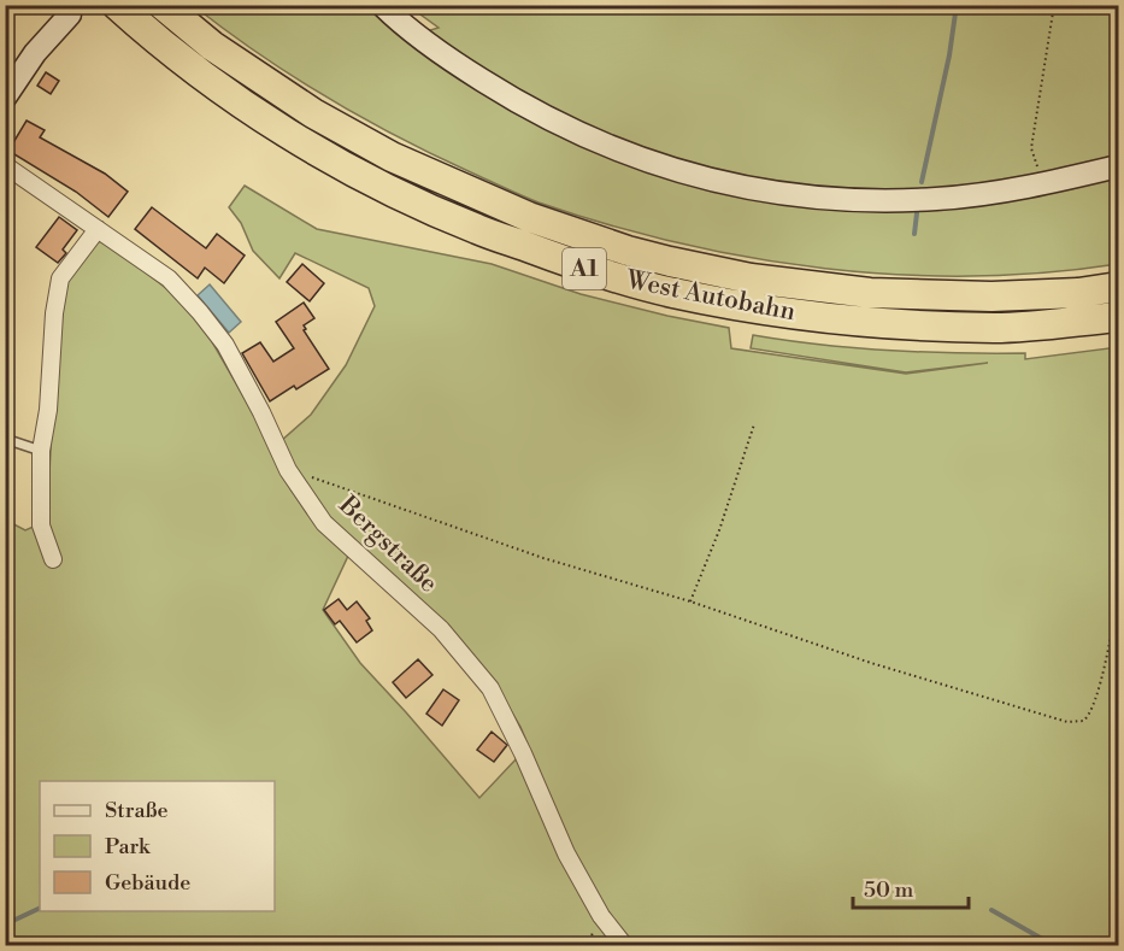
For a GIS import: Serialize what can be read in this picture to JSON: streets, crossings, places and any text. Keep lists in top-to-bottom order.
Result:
{
  "streets": {
    "highway": ["A1", "West Autobahn"],
    "street": ["Bergstraße"]
  },
  "legend": ["Straße", "Park", "Gebäude"],
  "scale_bar": "50 m"
}
